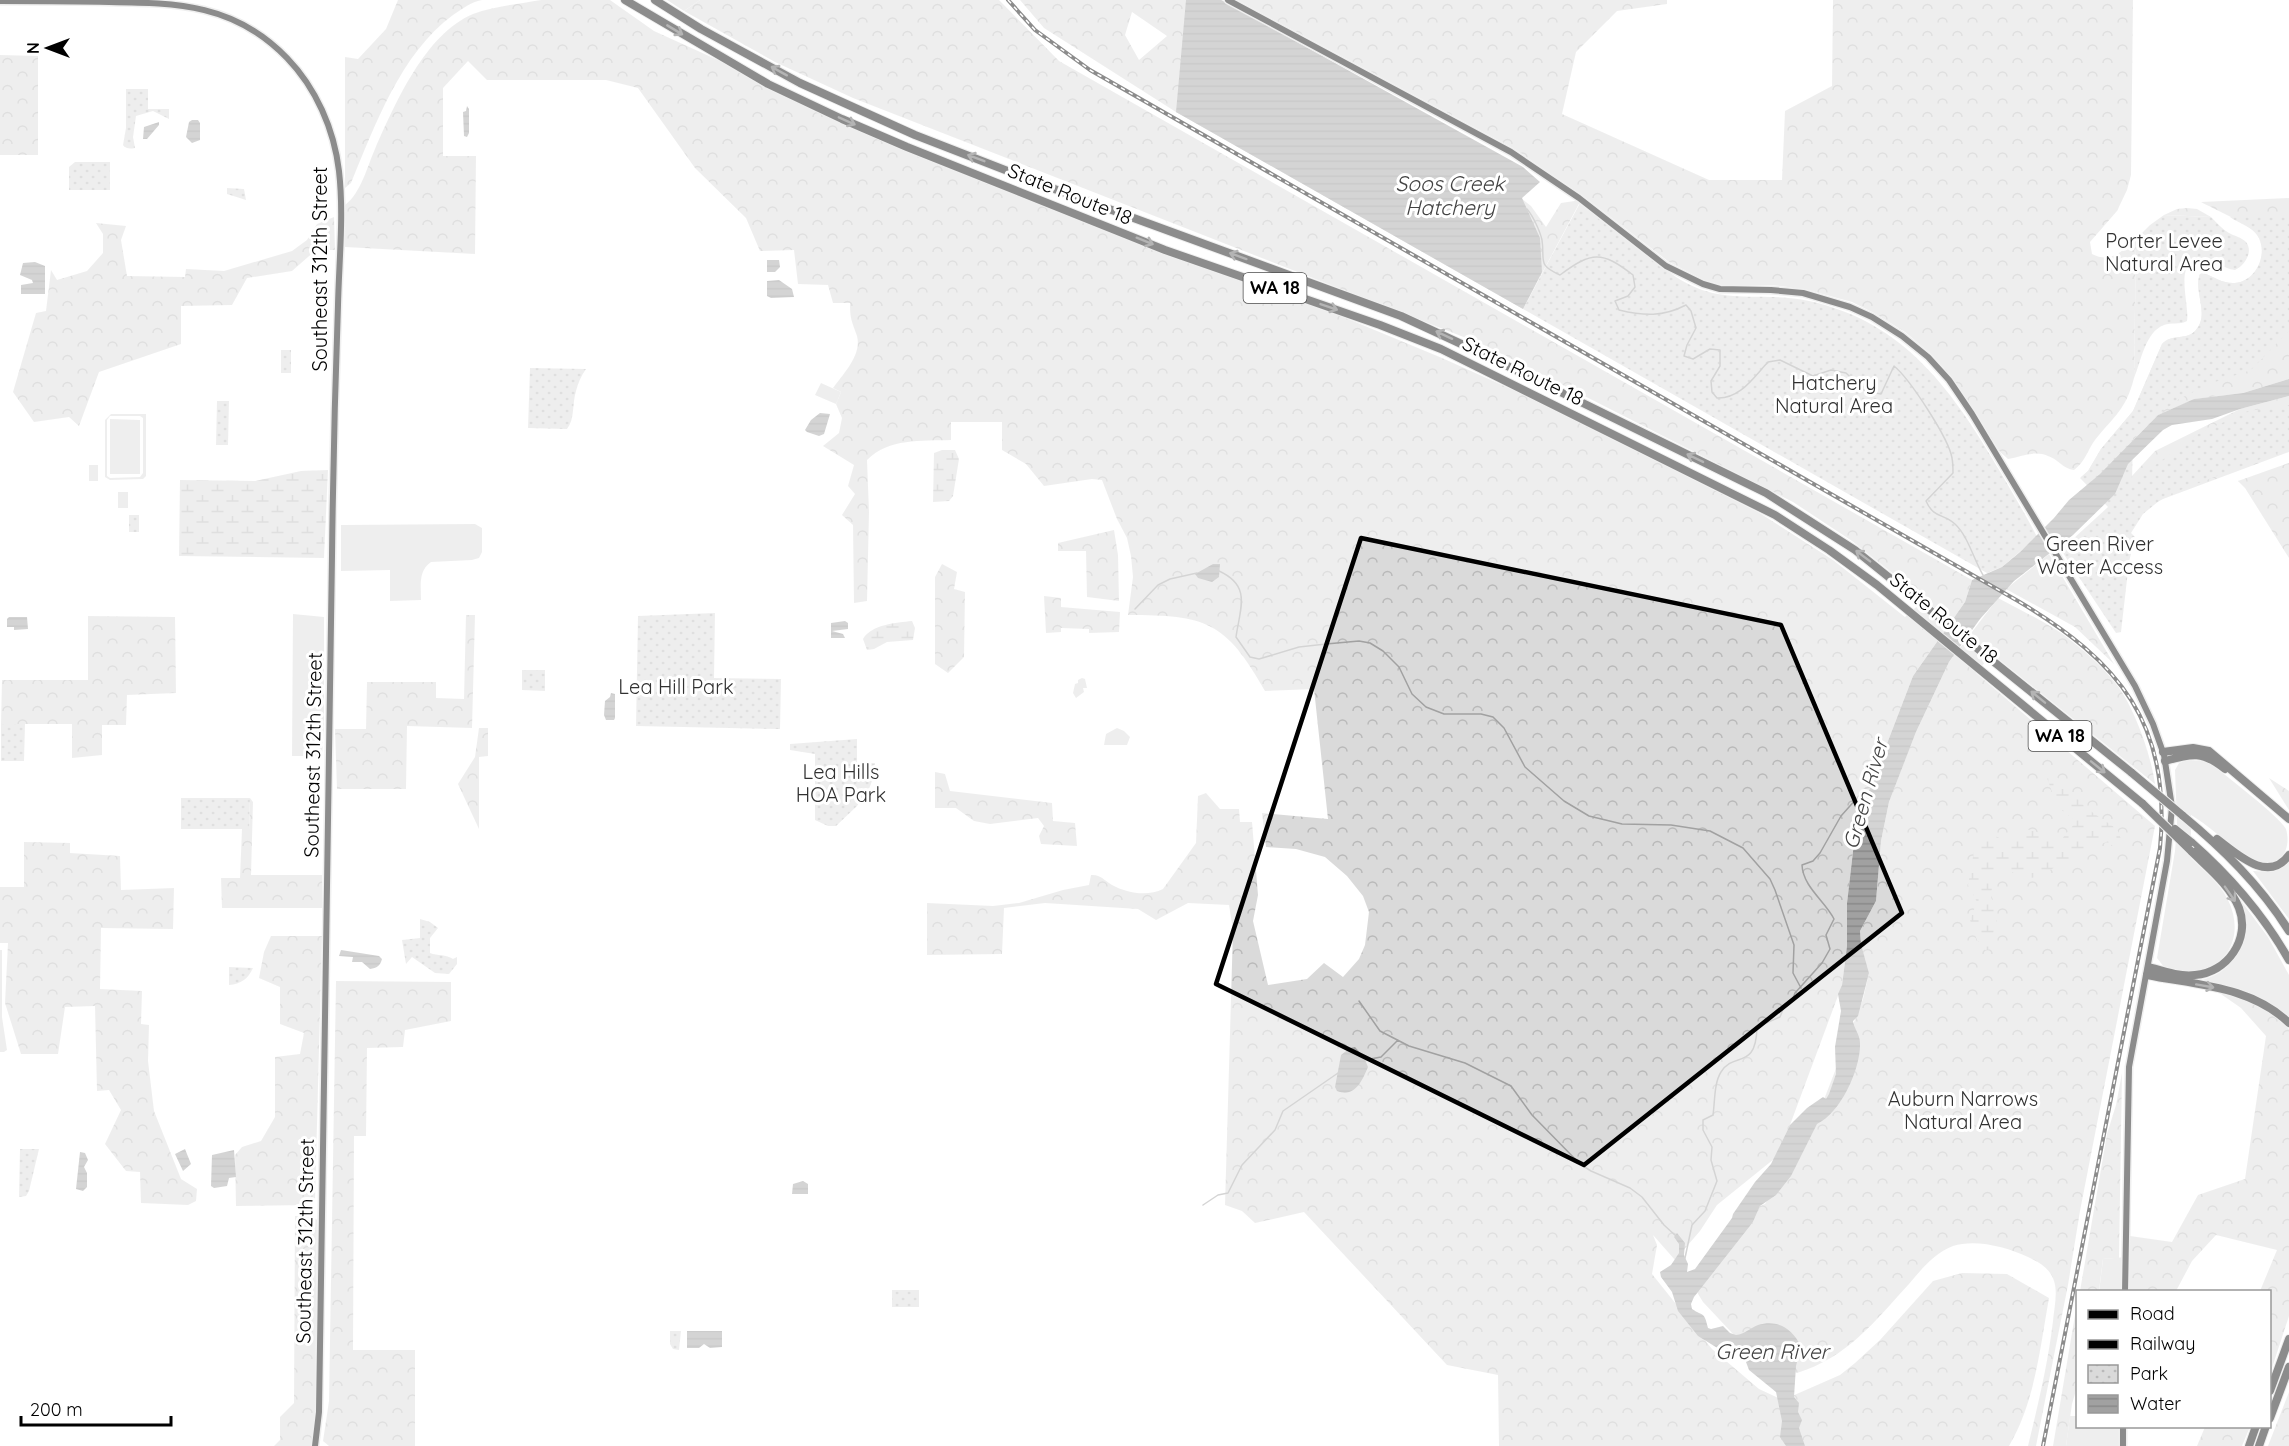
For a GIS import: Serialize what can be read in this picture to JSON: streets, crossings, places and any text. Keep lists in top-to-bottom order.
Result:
{
  "streets": {
    "highway": ["State Route 18", "WA 18"],
    "main road": ["Southeast 312th Street"]
  },
  "water": ["Soos Creek Hatchery", "Green River"],
  "parks": [
    "Porter Levee Natural Area",
    "Hatchery Natural Area",
    "Green River Water Access",
    "Lea Hill Park",
    "Lea Hills HOA Park",
    "Auburn Narrows Natural Area"
  ],
  "legend": [
    "Road",
    "Railway",
    "Park",
    "Water"
  ],
  "scale_bar": "200 m",
  "north": "left"
}
